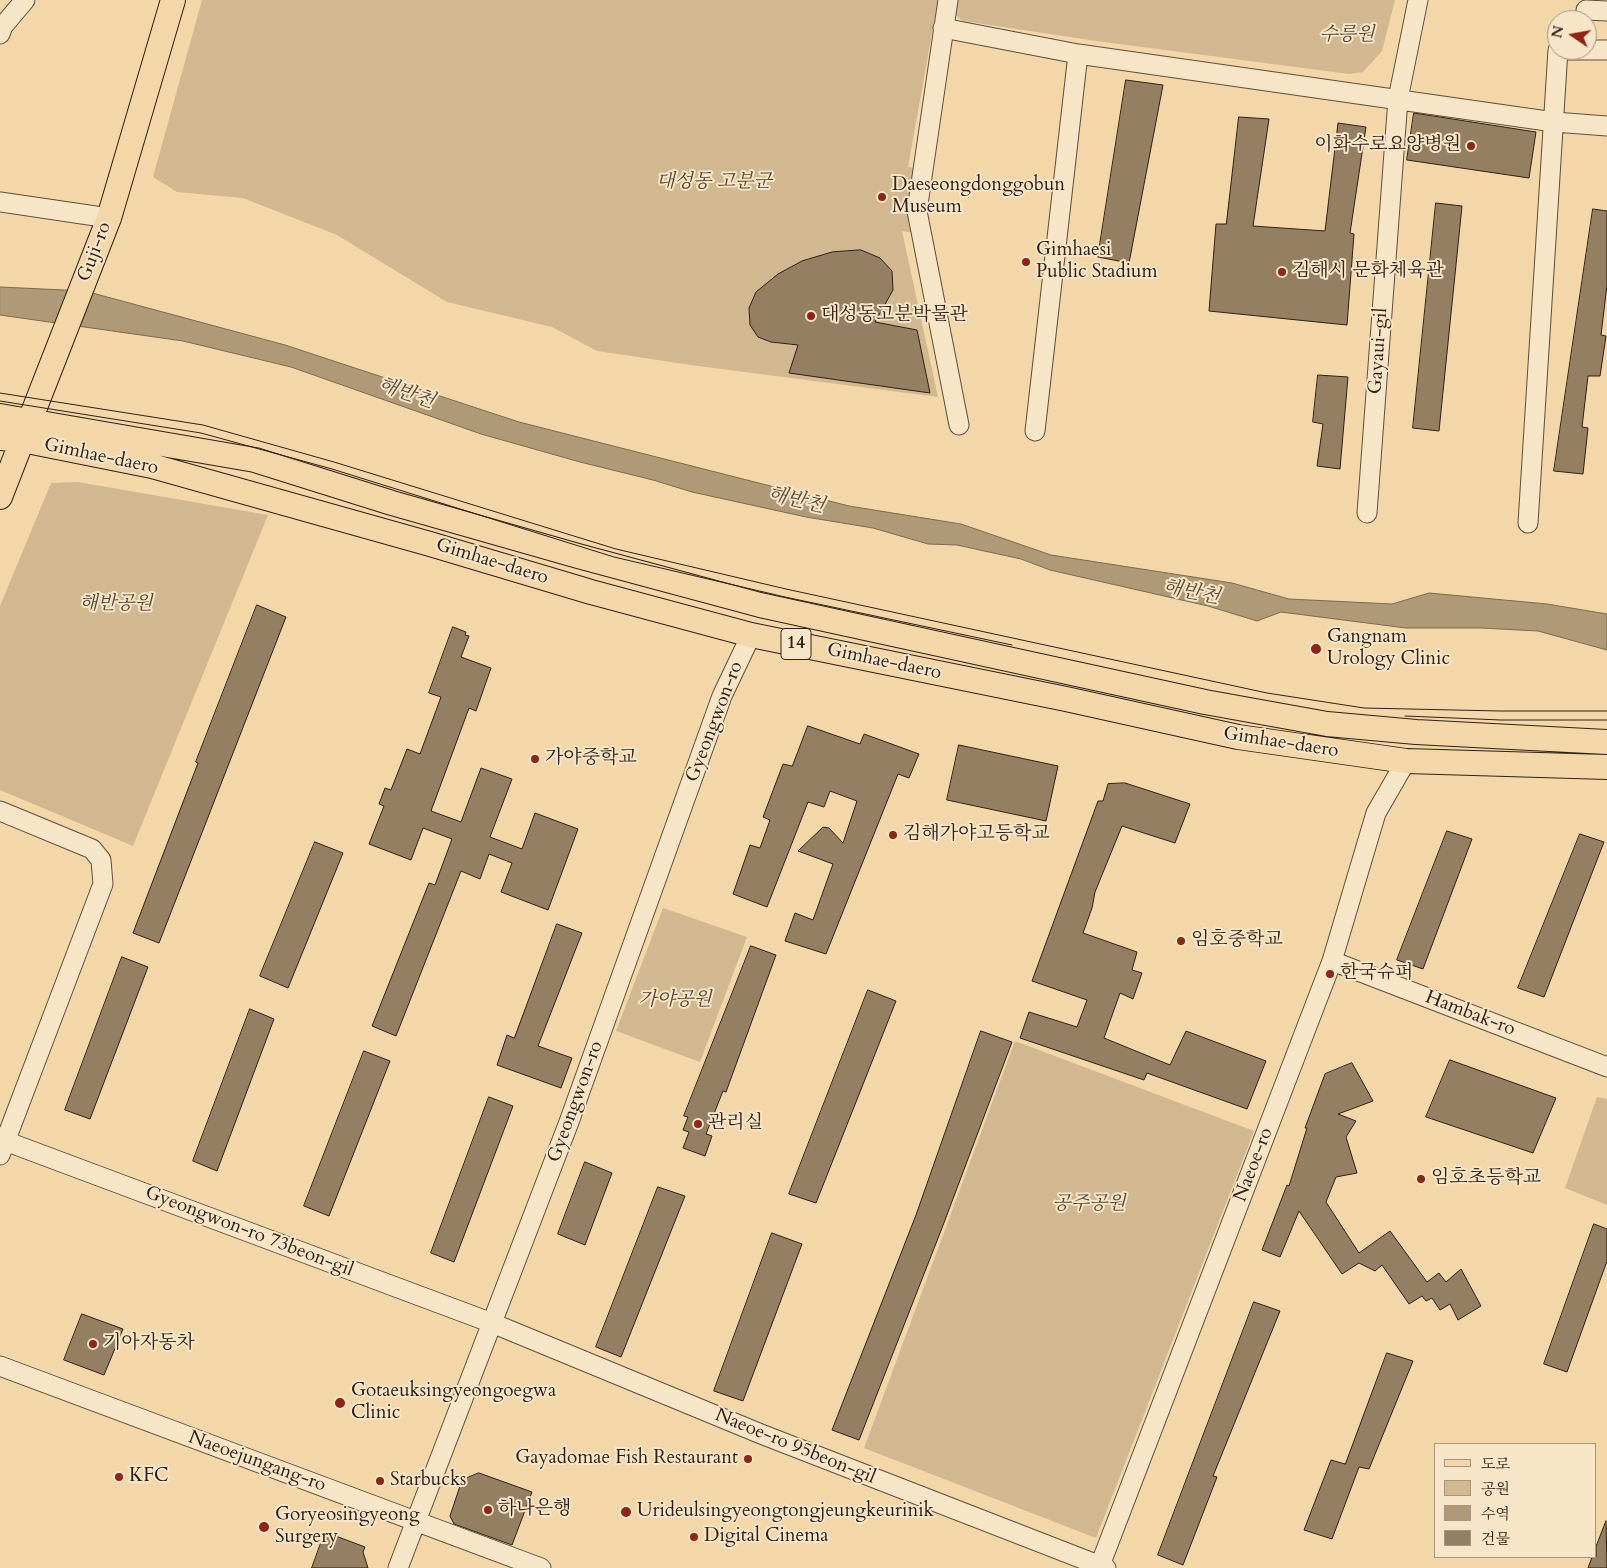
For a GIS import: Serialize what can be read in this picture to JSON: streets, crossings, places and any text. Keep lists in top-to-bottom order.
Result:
{
  "streets": {
    "main road": ["Guji-ro", "Gimhae-daero", "14"],
    "street": [
      "Gayaui-gil",
      "Gyeongwon-ro",
      "Hambak-ro",
      "Naeoe-ro",
      "Gyeongwon-ro 73beon-gil",
      "Naeoe-ro 95beon-gil",
      "Naeoejungang-ro"
    ]
  },
  "crossings": [
    ["Guji-ro", "Gimhae-daero"],
    ["Gimhae-daero", "Gyeongwon-ro"],
    ["Gimhae-daero", "Naeoe-ro"],
    ["Gyeongwon-ro", "Gyeongwon-ro 73beon-gil"],
    ["Gyeongwon-ro", "Naeoe-ro 95beon-gil"],
    ["Gyeongwon-ro", "Naeoejungang-ro"],
    ["Hambak-ro", "Naeoe-ro"],
    ["Naeoe-ro", "Naeoe-ro 95beon-gil"],
    ["Gyeongwon-ro 73beon-gil", "Naeoe-ro 95beon-gil"]
  ],
  "water": ["해반천"],
  "parks": [
    "수릉원",
    "대성동 고분군",
    "해반공원",
    "가야공원",
    "공주공원"
  ],
  "places": [
    "이화수로요양병원",
    "Daeseongdonggobun Museum",
    "Gimhaesi Public Stadium",
    "김해시 문화체육관",
    "대성동고분박물관",
    "Gangnam Urology Clinic",
    "가야중학교",
    "김해가야고등학교",
    "임호중학교",
    "한국슈퍼",
    "관리실",
    "임호초등학교",
    "기아자동차",
    "Gotaeuksingyeongoegwa Clinic",
    "Gayadomae Fish Restaurant",
    "KFC",
    "Starbucks",
    "하나은행",
    "Urideulsingyeongtongjeungkeurinik",
    "Goryeosingyeong Surgery",
    "Digital Cinema"
  ],
  "legend": [
    "도로",
    "공원",
    "수역",
    "건물"
  ],
  "north": "left"
}
